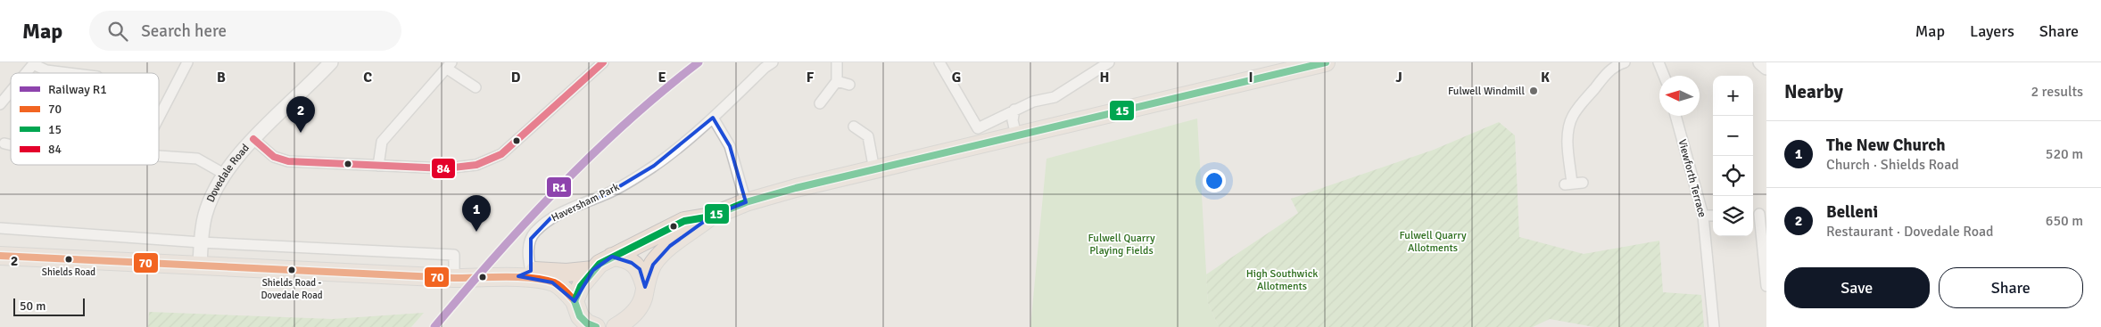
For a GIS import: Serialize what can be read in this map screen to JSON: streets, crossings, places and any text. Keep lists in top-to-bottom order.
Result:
{
  "streets": {
    "street": ["Dovedale Road", "Viewforth Terrace", "Haversham Park"]
  },
  "parks": ["Fulwell Quarry Allotments", "Fulwell Quarry Playing Fields", "High Southwick Allotments"],
  "places": ["Fulwell Windmill", "Shields Road", "Shields Road - Dovedale Road"],
  "lines": [
    "rail line R1",
    "transit line 15",
    "transit line 84",
    "transit line 70"
  ],
  "legend": [
    "Railway R1",
    "70",
    "15",
    "84"
  ],
  "scale_bar": "50 m",
  "north": "left",
  "page": {
    "header": "Map",
    "search": "Search here",
    "nav": ["Map", "Layers", "Share"],
    "heading": ["Nearby", "2 results"],
    "map_buttons": ["+", "−"],
    "pins": ["2", "1"],
    "list": [
      {
        "mark": "1",
        "name": "The New Church",
        "note": "Church · Shields Road",
        "value": "520 m"
      },
      {
        "mark": "2",
        "name": "Belleni",
        "note": "Restaurant · Dovedale Road",
        "value": "650 m"
      }
    ],
    "buttons": ["Save", "Share"],
    "scale": "50 m"
  },
  "grid": {
    "columns": [
      "B",
      "C",
      "D",
      "E",
      "F",
      "G",
      "H",
      "I",
      "J",
      "K"
    ],
    "rows": ["2"]
  }
}
